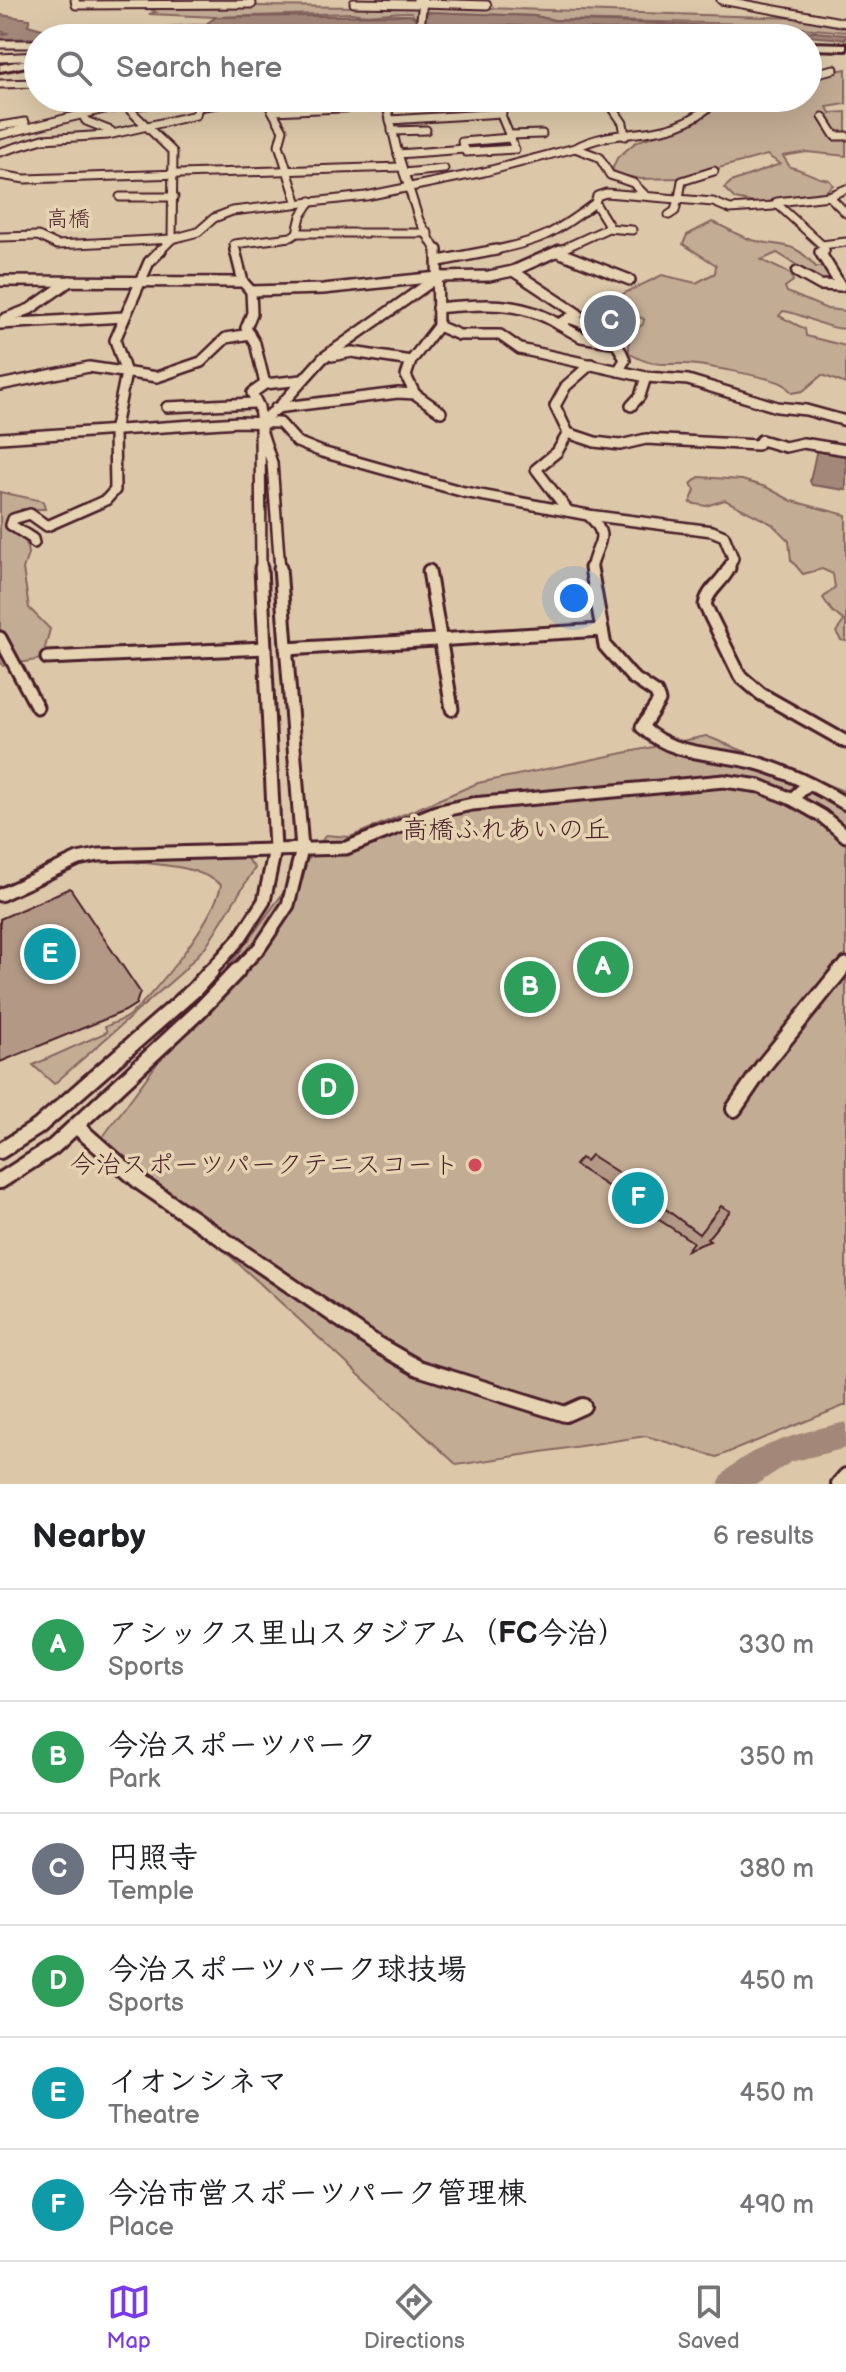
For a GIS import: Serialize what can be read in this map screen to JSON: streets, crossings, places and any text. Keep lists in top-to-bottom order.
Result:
{
  "districts": ["高橋", "高橋ふれあいの丘"],
  "places": ["今治スポーツパークテニスコート"],
  "page": {
    "search": "Search here",
    "pins": [
      "C",
      "E",
      "A",
      "B",
      "D",
      "F"
    ],
    "heading": ["Nearby", "6 results"],
    "list": [
      {
        "mark": "A",
        "name": "アシックス里山スタジアム（FC今治）",
        "note": "Sports",
        "value": "330 m"
      },
      {
        "mark": "B",
        "name": "今治スポーツパーク",
        "note": "Park",
        "value": "350 m"
      },
      {
        "mark": "C",
        "name": "円照寺",
        "note": "Temple",
        "value": "380 m"
      },
      {
        "mark": "D",
        "name": "今治スポーツパーク球技場",
        "note": "Sports",
        "value": "450 m"
      },
      {
        "mark": "E",
        "name": "イオンシネマ",
        "note": "Theatre",
        "value": "450 m"
      },
      {
        "mark": "F",
        "name": "今治市営スポーツパーク管理棟",
        "note": "Place",
        "value": "490 m"
      }
    ],
    "nav": ["Map", "Directions", "Saved"]
  }
}
